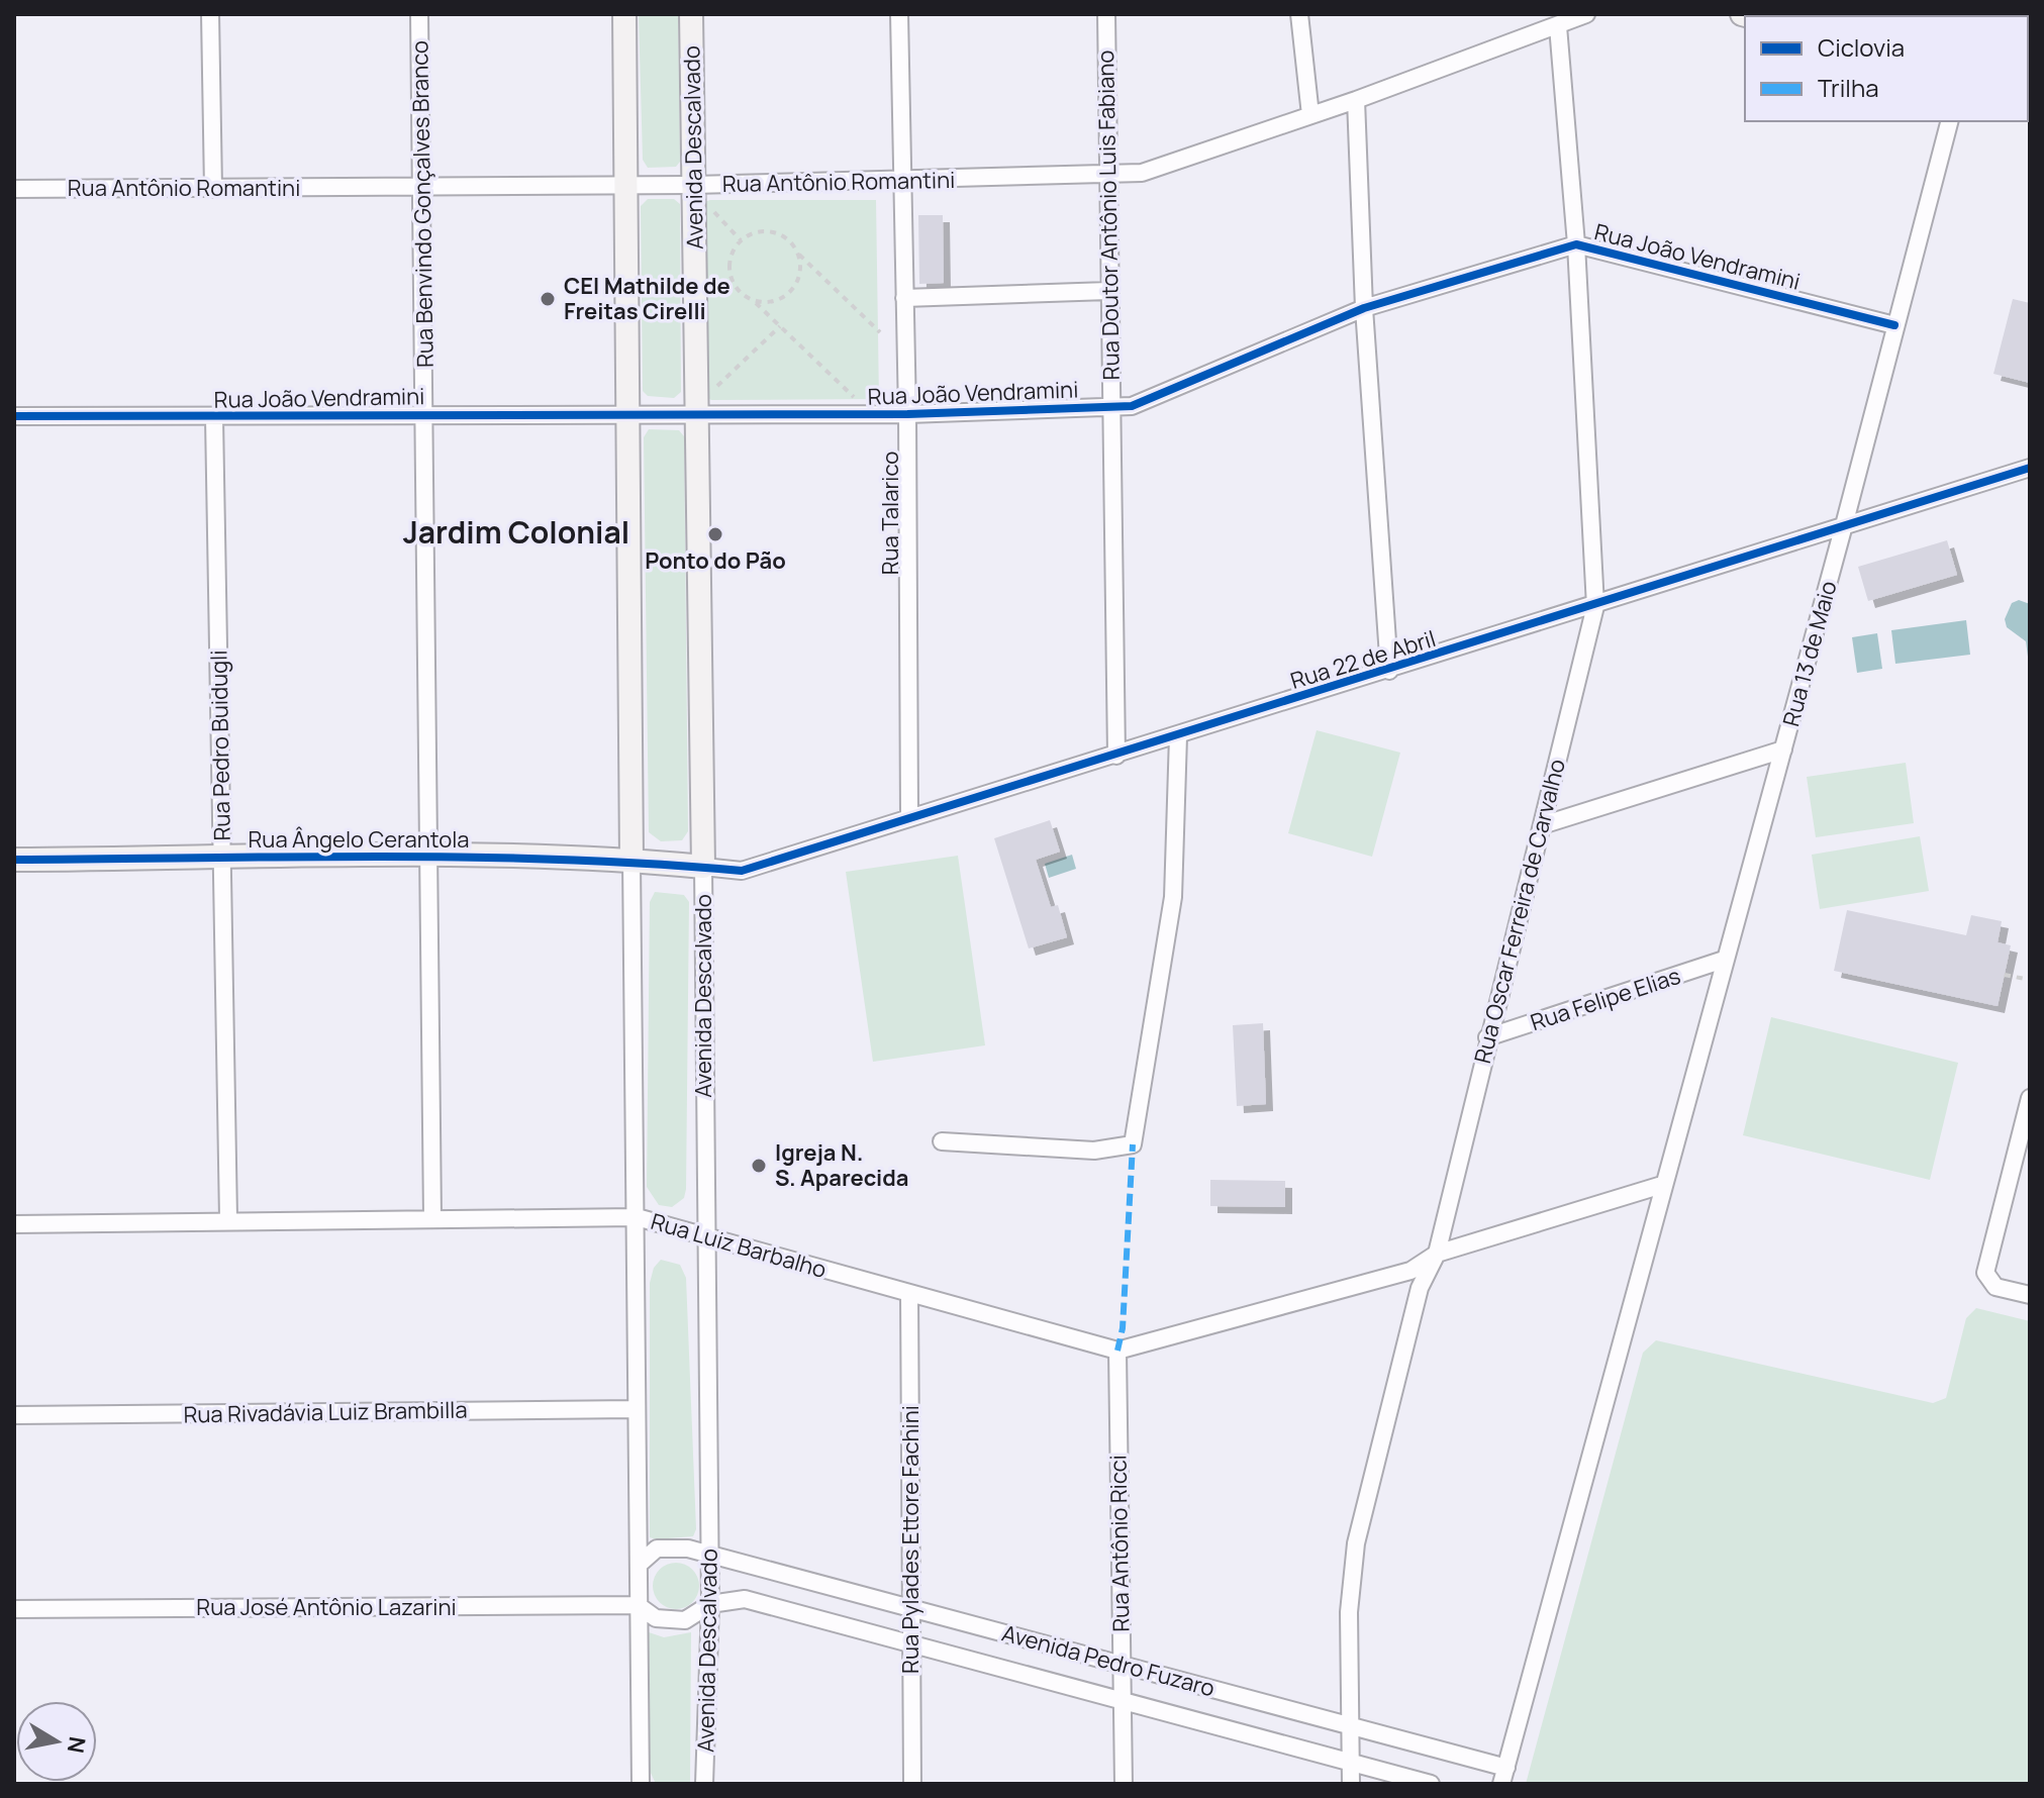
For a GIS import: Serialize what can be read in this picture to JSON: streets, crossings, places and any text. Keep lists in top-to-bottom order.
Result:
{
  "streets": {
    "street": [
      "Avenida Descalvado",
      "Rua Antônio Romantini",
      "Rua Benvindo Gonçalves Branco",
      "Rua Doutor Antônio Luis Fabiano",
      "Rua João Vendramini",
      "Rua Talarico",
      "Rua 13 de Maio",
      "Rua 22 de Abril",
      "Rua Pedro Buidugli",
      "Rua Ângelo Cerantola",
      "Rua Oscar Ferreira de Carvalho",
      "Rua Felipe Elias",
      "Rua Luiz Barbalho",
      "Rua Rivadávia Luiz Brambilla",
      "Rua Pylades Ettore Fachini",
      "Rua Antônio Ricci",
      "Rua José Antônio Lazarini",
      "Avenida Pedro Fuzaro"
    ]
  },
  "crossings": [
    ["Avenida Descalvado", "Rua Antônio Romantini"],
    ["Avenida Descalvado", "Rua João Vendramini"],
    ["Avenida Descalvado", "Rua 22 de Abril"],
    ["Avenida Descalvado", "Rua Ângelo Cerantola"],
    ["Avenida Descalvado", "Rua Luiz Barbalho"],
    ["Avenida Descalvado", "Rua José Antônio Lazarini"],
    ["Avenida Descalvado", "Avenida Pedro Fuzaro"],
    ["Rua Antônio Romantini", "Rua Benvindo Gonçalves Branco"],
    ["Rua Antônio Romantini", "Rua Doutor Antônio Luis Fabiano"],
    ["Rua Antônio Romantini", "Rua Talarico"],
    ["Rua Antônio Romantini", "Rua Oscar Ferreira de Carvalho"],
    ["Rua Benvindo Gonçalves Branco", "Rua João Vendramini"],
    ["Rua Benvindo Gonçalves Branco", "Rua Ângelo Cerantola"],
    ["Rua Benvindo Gonçalves Branco", "Rua Luiz Barbalho"],
    ["Rua Doutor Antônio Luis Fabiano", "Rua João Vendramini"],
    ["Rua Doutor Antônio Luis Fabiano", "Rua 22 de Abril"],
    ["Rua João Vendramini", "Rua Talarico"],
    ["Rua João Vendramini", "Rua 13 de Maio"],
    ["Rua João Vendramini", "Rua Pedro Buidugli"],
    ["Rua João Vendramini", "Rua Oscar Ferreira de Carvalho"],
    ["Rua Talarico", "Rua 22 de Abril"],
    ["Rua 13 de Maio", "Rua 22 de Abril"],
    ["Rua 13 de Maio", "Rua Felipe Elias"],
    ["Rua 13 de Maio", "Avenida Pedro Fuzaro"],
    ["Rua 22 de Abril", "Rua Ângelo Cerantola"],
    ["Rua 22 de Abril", "Rua Oscar Ferreira de Carvalho"],
    ["Rua Pedro Buidugli", "Rua Ângelo Cerantola"],
    ["Rua Pedro Buidugli", "Rua Luiz Barbalho"],
    ["Rua Oscar Ferreira de Carvalho", "Rua Felipe Elias"],
    ["Rua Oscar Ferreira de Carvalho", "Avenida Pedro Fuzaro"],
    ["Rua Luiz Barbalho", "Rua Pylades Ettore Fachini"],
    ["Rua Luiz Barbalho", "Rua Antônio Ricci"],
    ["Rua Pylades Ettore Fachini", "Avenida Pedro Fuzaro"],
    ["Rua Antônio Ricci", "Avenida Pedro Fuzaro"],
    ["Rua José Antônio Lazarini", "Avenida Pedro Fuzaro"]
  ],
  "districts": ["Jardim Colonial"],
  "places": ["CEI Mathilde de Freitas Cirelli", "Ponto do Pão", "Igreja N. S. Aparecida"],
  "legend": ["Ciclovia", "Trilha"],
  "north": "right"
}
